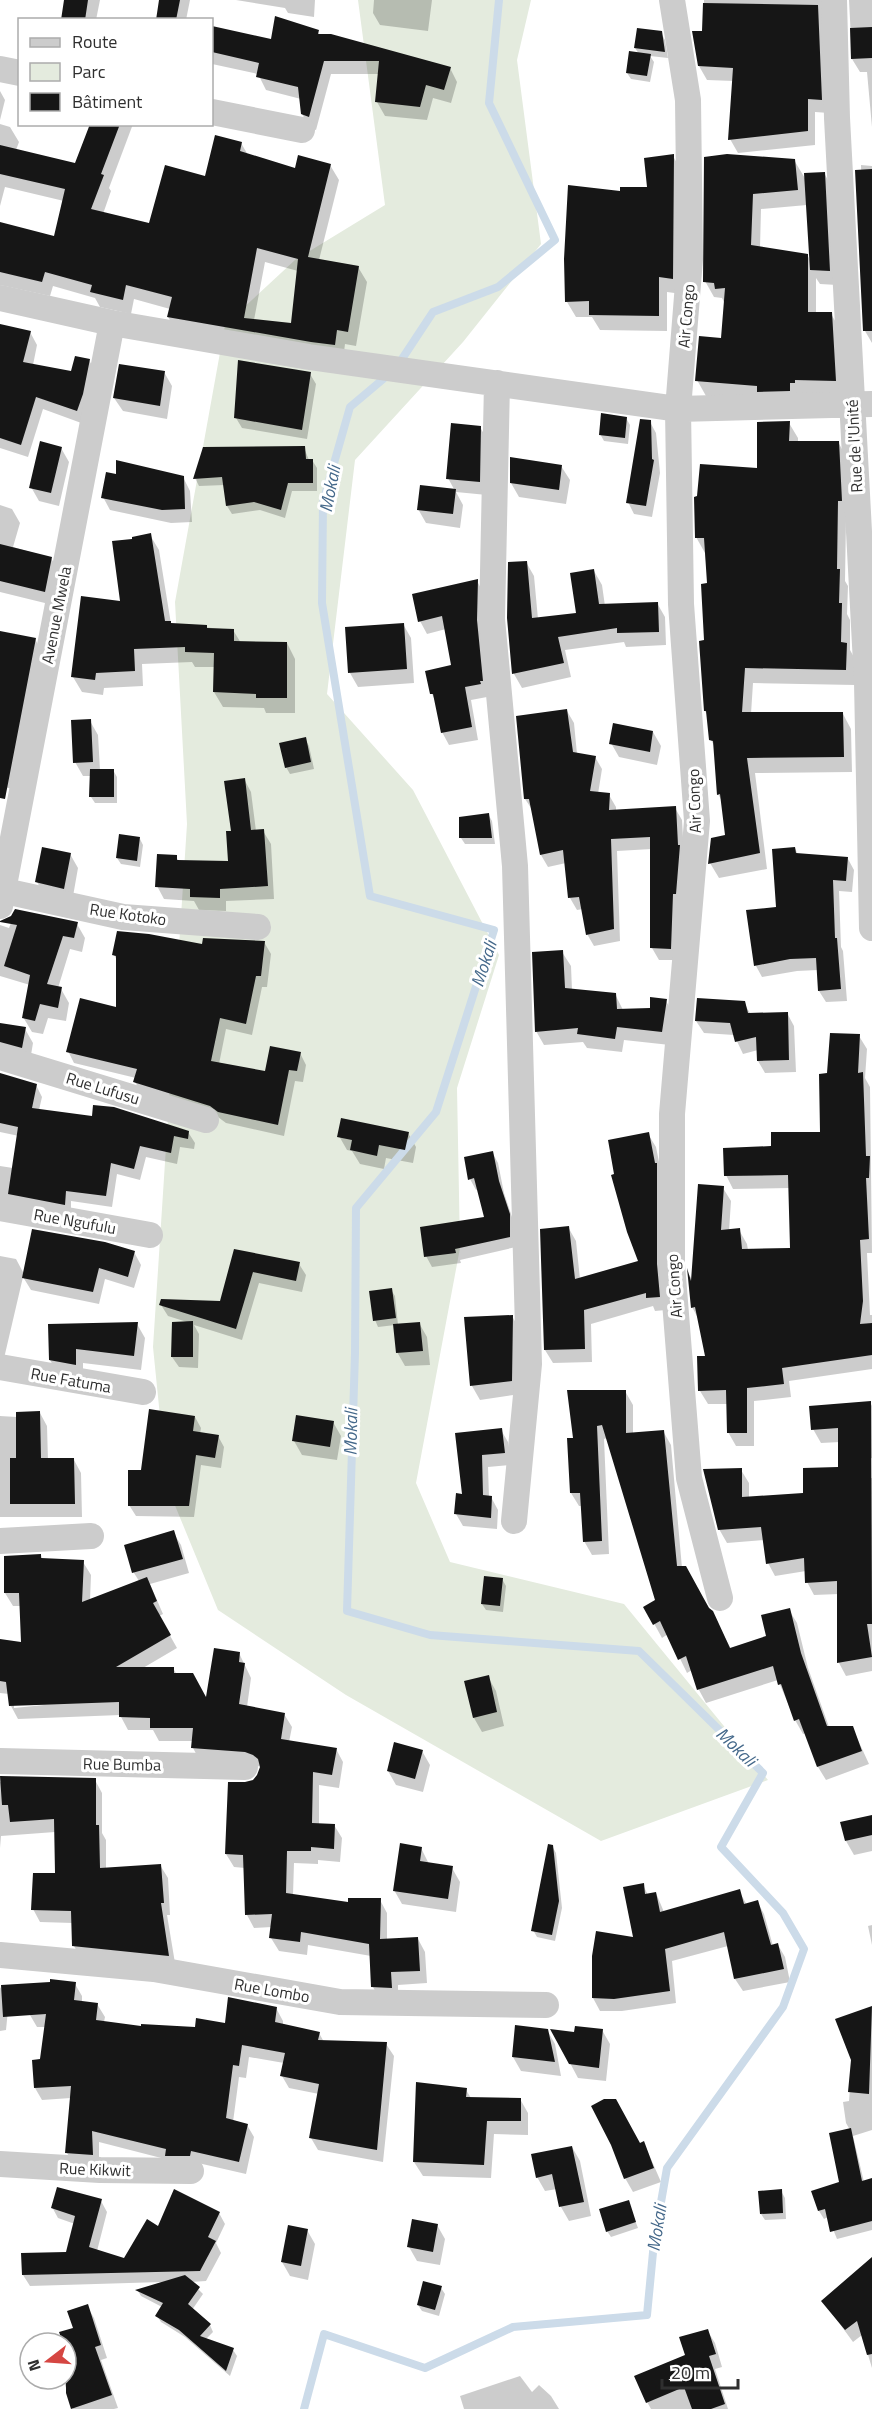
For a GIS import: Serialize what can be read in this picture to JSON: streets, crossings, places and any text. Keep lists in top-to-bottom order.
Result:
{
  "streets": {
    "street": [
      "Air Congo",
      "Rue de l'Unité",
      "Avenue Mwela",
      "Rue Kotoko",
      "Rue Lufusu",
      "Rue Ngufulu",
      "Rue Fatuma",
      "Rue Bumba",
      "Rue Lombo",
      "Rue Kikwit"
    ]
  },
  "crossings": [
    ["Avenue Mwela", "Rue Kotoko"]
  ],
  "water": ["Mokali"],
  "legend": ["Route", "Parc", "Bâtiment"],
  "scale_bar": "20 m",
  "north": "left"
}
